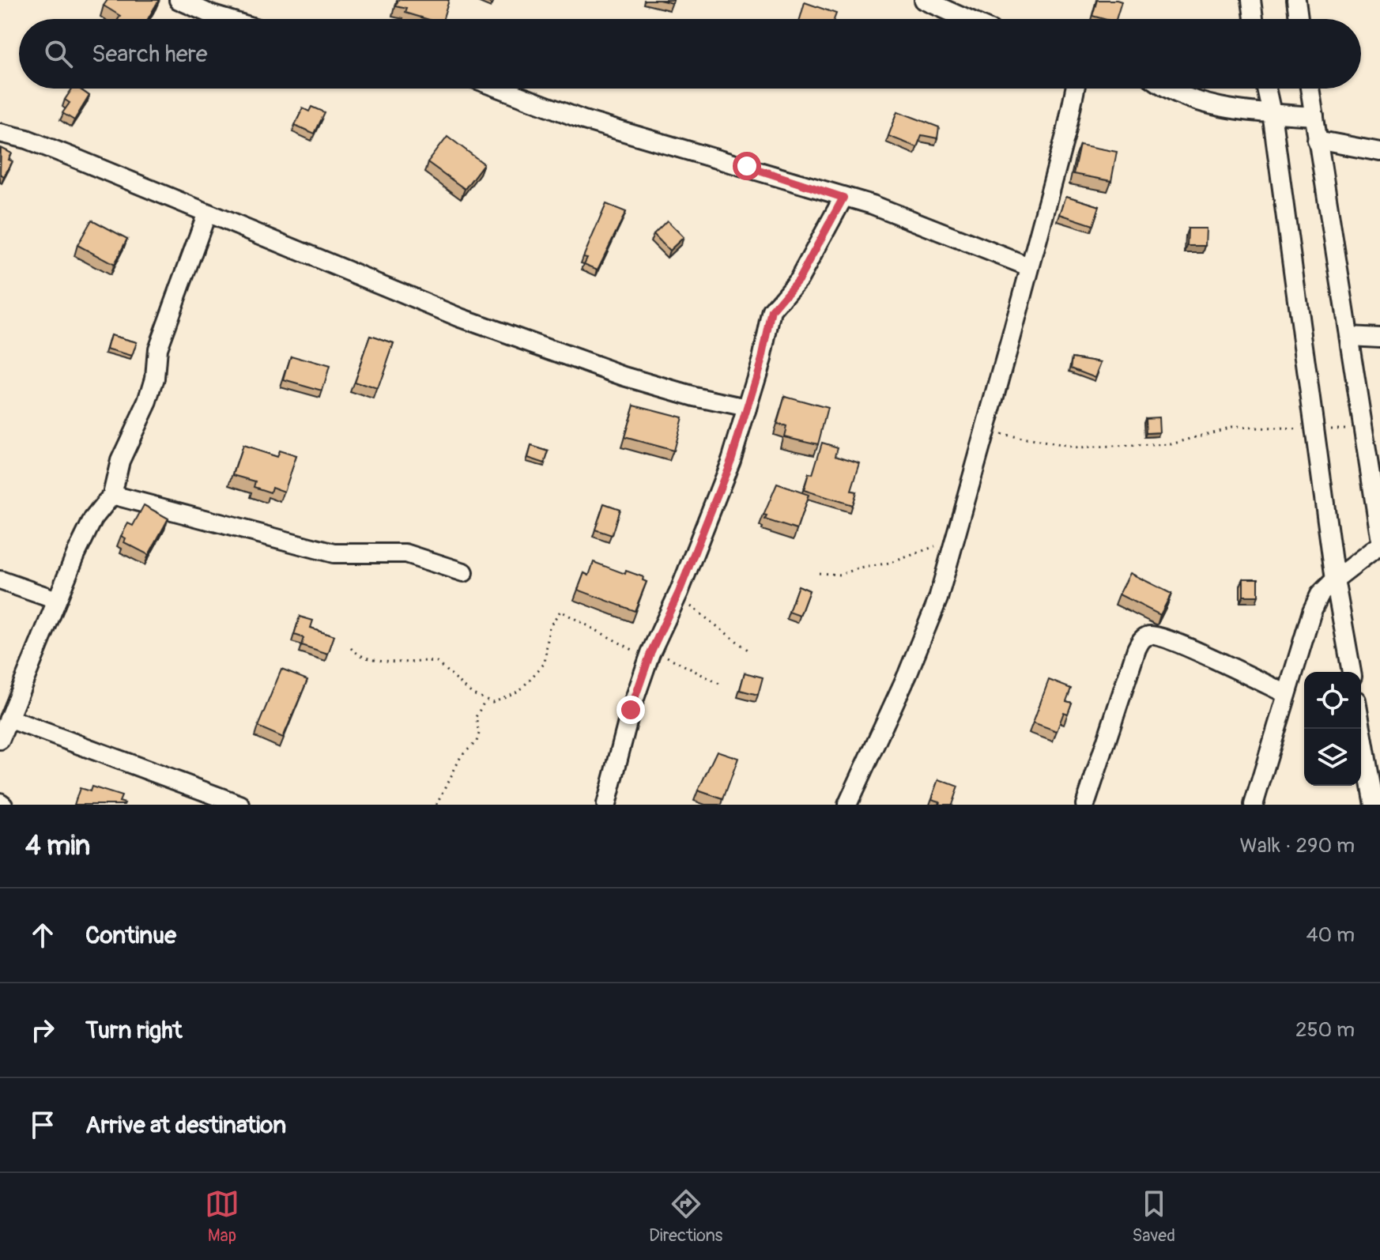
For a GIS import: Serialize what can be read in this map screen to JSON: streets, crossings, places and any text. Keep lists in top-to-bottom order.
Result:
{
  "page": {
    "search": "Search here",
    "heading": ["4 min", "Walk · 290 m"],
    "list": [
      ["Continue", "40 m"],
      ["Turn right", "250 m"],
      "Arrive at destination"
    ],
    "nav": ["Map", "Directions", "Saved"]
  }
}
